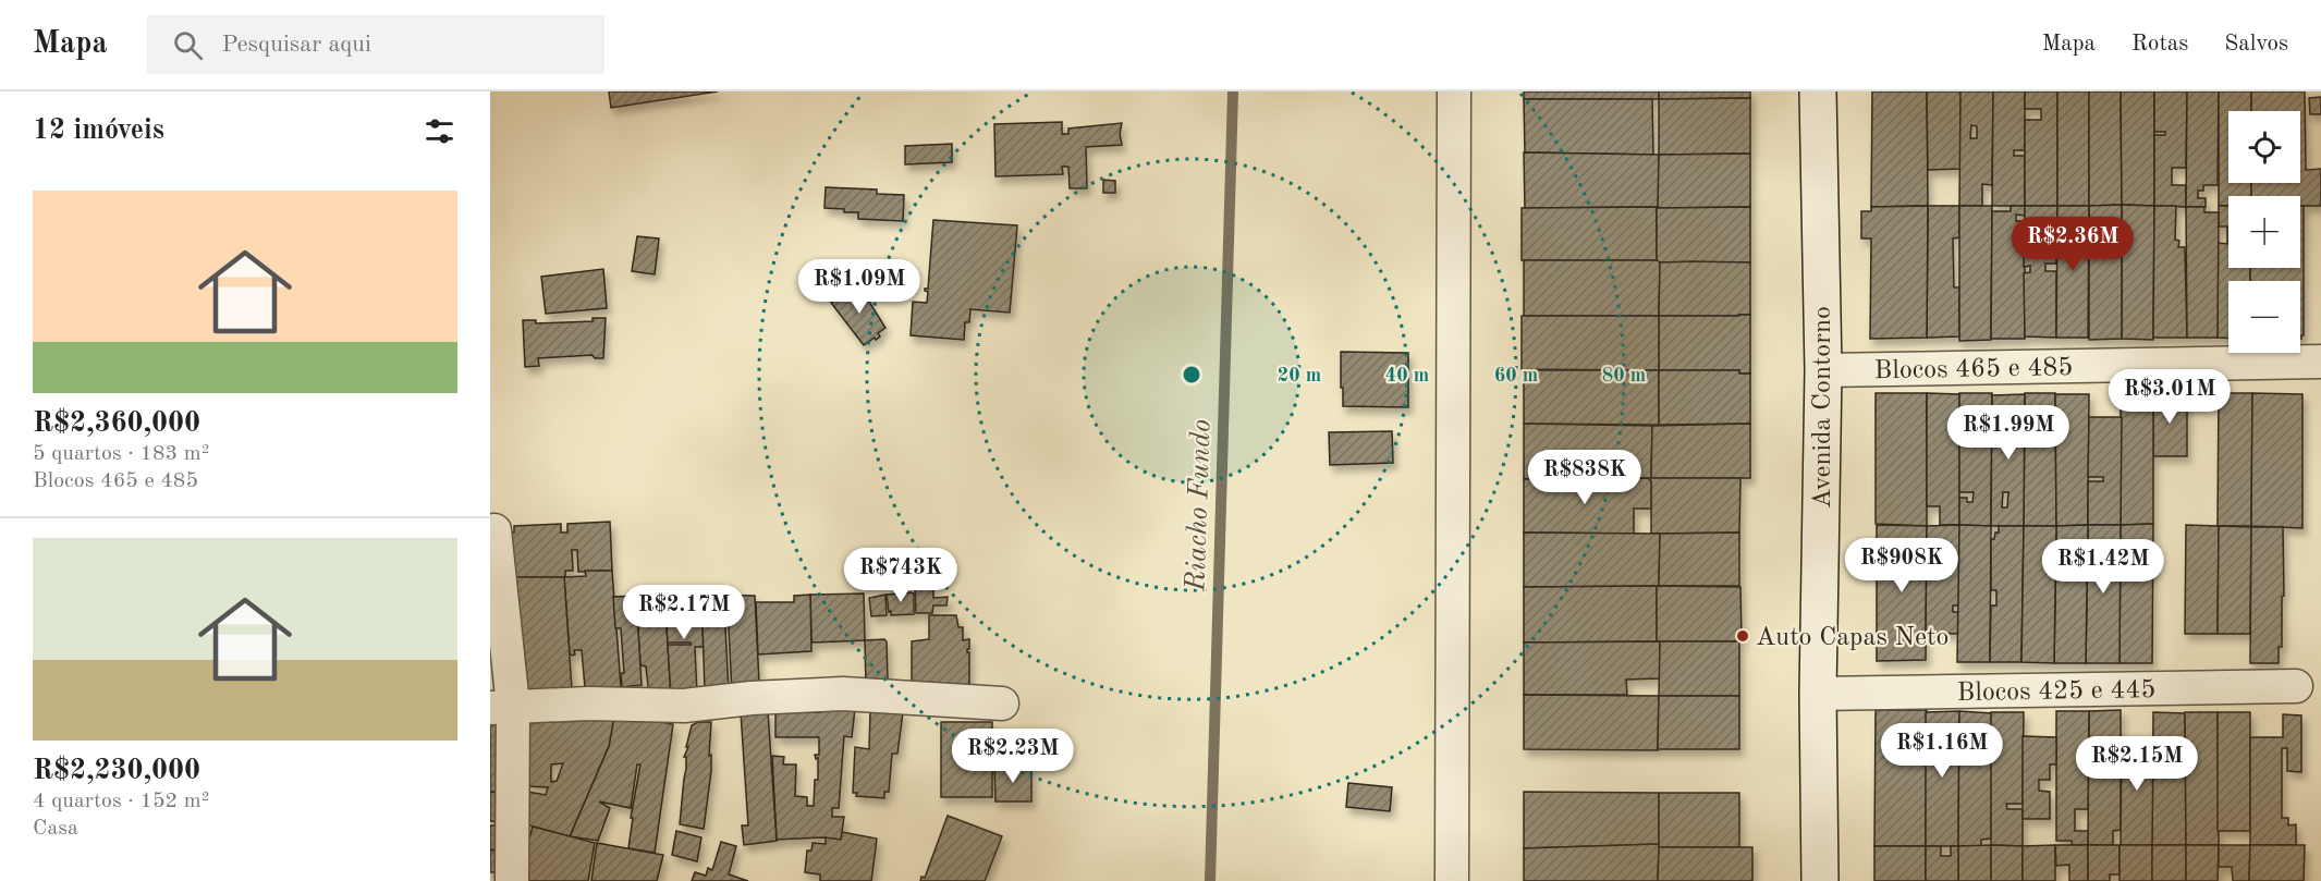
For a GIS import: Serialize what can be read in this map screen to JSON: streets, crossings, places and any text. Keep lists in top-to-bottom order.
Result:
{
  "streets": {
    "street": ["Blocos 465 e 485", "Avenida Contorno", "Blocos 425 e 445"]
  },
  "crossings": [
    ["Blocos 465 e 485", "Avenida Contorno"],
    ["Avenida Contorno", "Blocos 425 e 445"]
  ],
  "water": ["Riacho Fundo"],
  "places": ["Auto Capas Neto"],
  "page": {
    "header": "Mapa",
    "search": "Pesquisar aqui",
    "nav": ["Mapa", "Rotas", "Salvos"],
    "heading": "12 imóveis",
    "map_buttons": ["+", "−"],
    "list": [
      {
        "name": "R$2,360,000",
        "note": "5 quartos · 183 m² · Blocos 465 e 485"
      },
      {
        "name": "R$2,230,000",
        "note": "4 quartos · 152 m² · Casa"
      }
    ],
    "price": [
      "R$2.36M",
      "R$1.09M",
      "R$3.01M",
      "R$1.99M",
      "R$838K",
      "R$908K",
      "R$1.42M",
      "R$743K",
      "R$2.17M",
      "R$1.16M",
      "R$2.23M",
      "R$2.15M"
    ]
  },
  "rings": [
    "20 m",
    "40 m",
    "60 m",
    "80 m"
  ]
}
